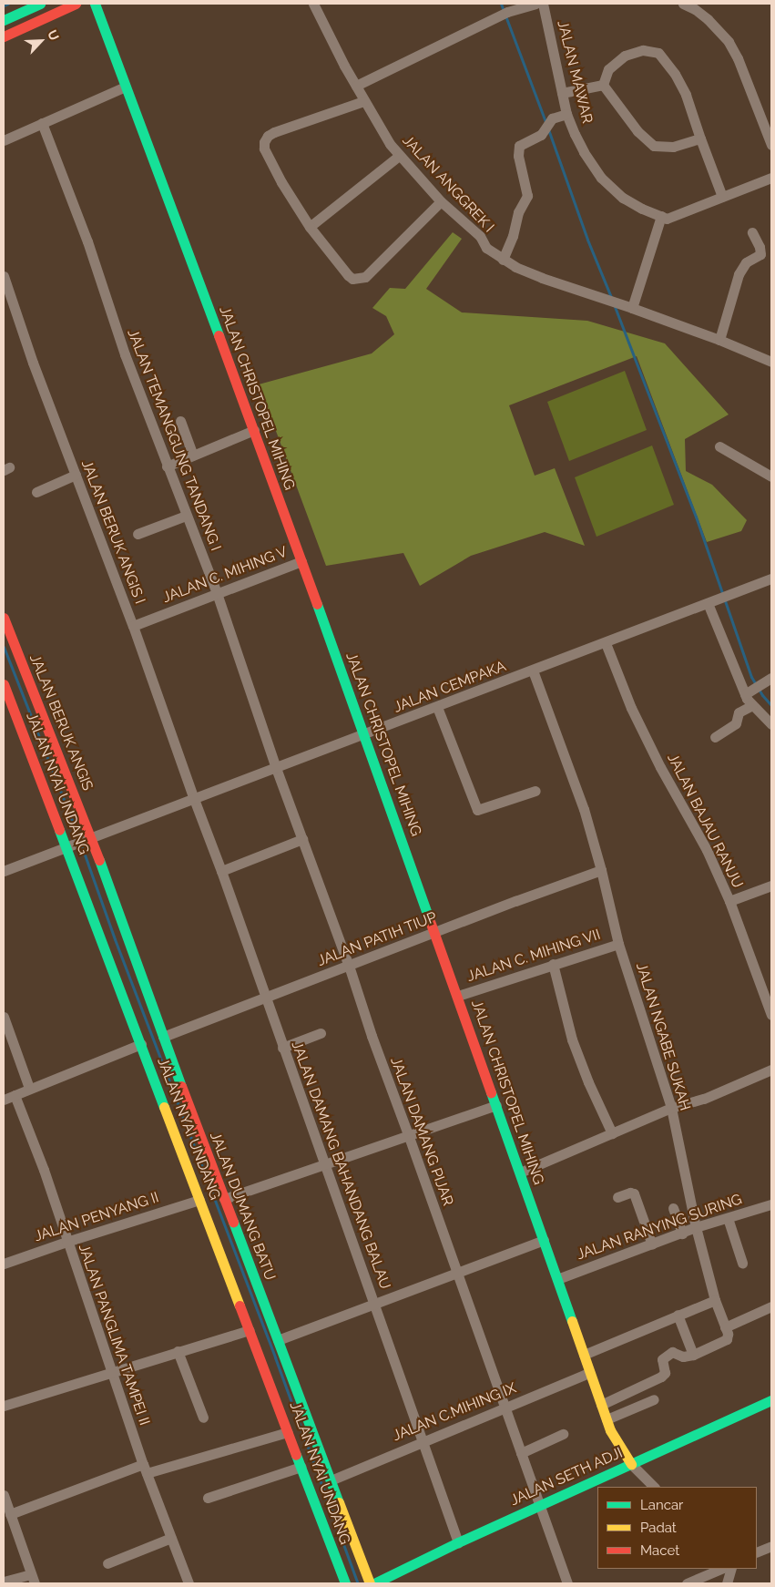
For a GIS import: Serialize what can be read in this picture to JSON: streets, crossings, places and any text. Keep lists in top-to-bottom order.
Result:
{
  "streets": {
    "main road": [
      "JALAN CHRISTOPEL MIHING",
      "JALAN BERUK ANGIS",
      "JALAN NYAI UNDANG",
      "JALAN DUMANG BATU",
      "JALAN SETH ADJI"
    ],
    "street": [
      "JALAN MAWAR",
      "JALAN ANGGREK I",
      "JALAN TEMANGGUNG TANDANG I",
      "JALAN BERUK ANGIS I",
      "JALAN C. MIHING V",
      "JALAN CEMPAKA",
      "JALAN BAJAU RANJU",
      "JALAN PATIH TIUP",
      "JALAN C. MIHING VII",
      "JALAN NGABE SUKAH",
      "JALAN DAMANG PIJAR",
      "JALAN DAMANG BAHANDANG BALAU",
      "JALAN PENYANG II",
      "JALAN RANYING SURING",
      "JALAN PANGLIMA TAMPEI II",
      "JALAN C.MIHING IX"
    ]
  },
  "crossings": [
    ["JALAN CHRISTOPEL MIHING", "JALAN C. MIHING V"],
    ["JALAN CHRISTOPEL MIHING", "JALAN CEMPAKA"],
    ["JALAN CHRISTOPEL MIHING", "JALAN PATIH TIUP"],
    ["JALAN CHRISTOPEL MIHING", "JALAN C. MIHING VII"],
    ["JALAN CHRISTOPEL MIHING", "JALAN RANYING SURING"],
    ["JALAN CHRISTOPEL MIHING", "JALAN C.MIHING IX"],
    ["JALAN CHRISTOPEL MIHING", "JALAN SETH ADJI"],
    ["JALAN TEMANGGUNG TANDANG I", "JALAN C. MIHING V"],
    ["JALAN TEMANGGUNG TANDANG I", "JALAN CEMPAKA"],
    ["JALAN TEMANGGUNG TANDANG I", "JALAN DAMANG PIJAR"],
    ["JALAN BERUK ANGIS I", "JALAN C. MIHING V"],
    ["JALAN BERUK ANGIS I", "JALAN CEMPAKA"],
    ["JALAN BERUK ANGIS I", "JALAN DAMANG BAHANDANG BALAU"],
    ["JALAN CEMPAKA", "JALAN BERUK ANGIS"],
    ["JALAN CEMPAKA", "JALAN NYAI UNDANG"],
    ["JALAN CEMPAKA", "JALAN BAJAU RANJU"],
    ["JALAN CEMPAKA", "JALAN NGABE SUKAH"],
    ["JALAN CEMPAKA", "JALAN DAMANG PIJAR"],
    ["JALAN CEMPAKA", "JALAN DAMANG BAHANDANG BALAU"],
    ["JALAN CEMPAKA", "JALAN DUMANG BATU"],
    ["JALAN BERUK ANGIS", "JALAN DUMANG BATU"],
    ["JALAN NYAI UNDANG", "JALAN PENYANG II"],
    ["JALAN PATIH TIUP", "JALAN NGABE SUKAH"],
    ["JALAN PATIH TIUP", "JALAN DAMANG PIJAR"],
    ["JALAN PATIH TIUP", "JALAN DAMANG BAHANDANG BALAU"],
    ["JALAN PATIH TIUP", "JALAN DUMANG BATU"],
    ["JALAN C. MIHING VII", "JALAN NGABE SUKAH"],
    ["JALAN NGABE SUKAH", "JALAN RANYING SURING"],
    ["JALAN DAMANG PIJAR", "JALAN C.MIHING IX"],
    ["JALAN DAMANG PIJAR", "JALAN SETH ADJI"],
    ["JALAN DAMANG BAHANDANG BALAU", "JALAN C.MIHING IX"],
    ["JALAN DAMANG BAHANDANG BALAU", "JALAN SETH ADJI"],
    ["JALAN DUMANG BATU", "JALAN C.MIHING IX"],
    ["JALAN PENYANG II", "JALAN PANGLIMA TAMPEI II"]
  ],
  "legend": ["Lancar", "Padat", "Macet"],
  "north": "top right"
}
